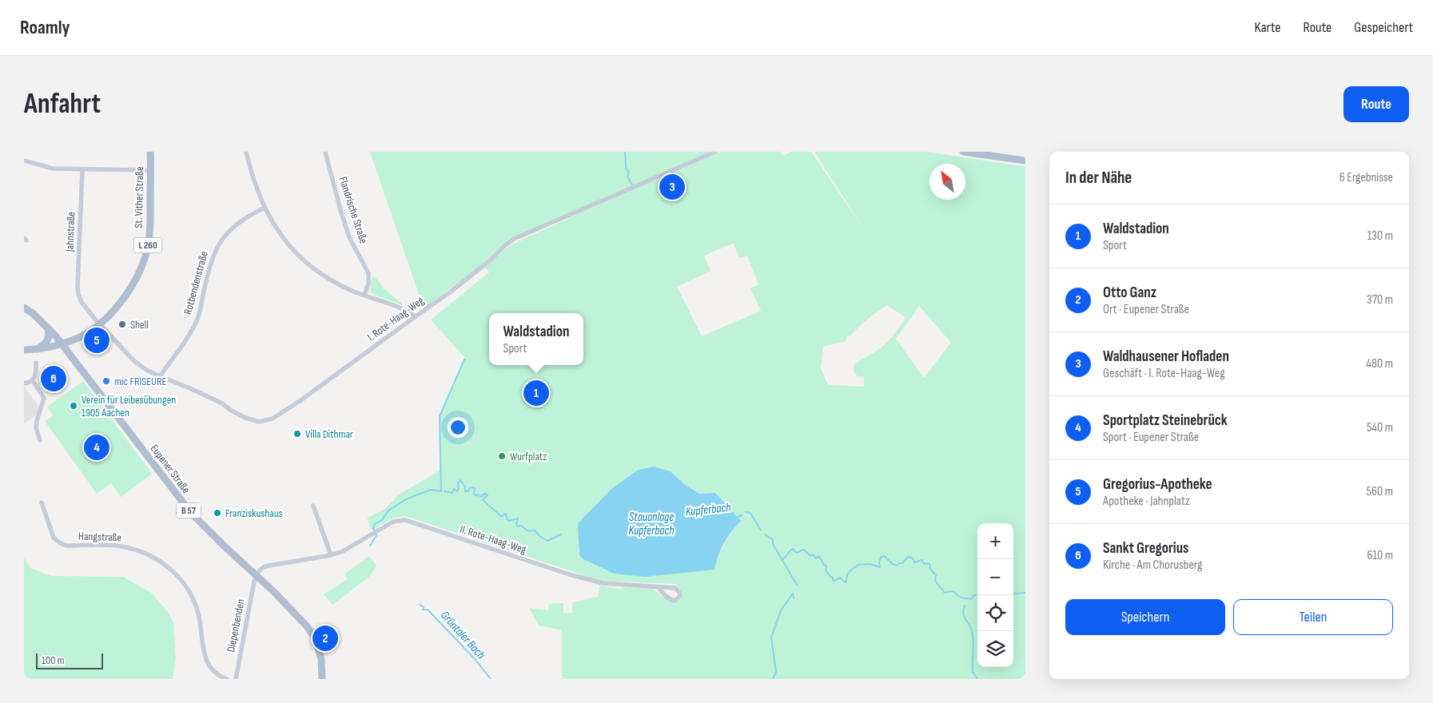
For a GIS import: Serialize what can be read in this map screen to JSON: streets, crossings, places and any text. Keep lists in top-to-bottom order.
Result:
{
  "streets": {
    "main road": [
      "St. Vither Straße",
      "L 260",
      "Eupener Straße",
      "B 57"
    ],
    "street": [
      "Flandrische Straße",
      "Jahnstraße",
      "Rotbendenstraße",
      "I. Rote-Haag-Weg",
      "Hangstraße",
      "II. Rote-Haag-Weg",
      "Diepenbenden"
    ]
  },
  "crossings": [
    ["St. Vither Straße", "L 260"],
    ["St. Vither Straße", "I. Rote-Haag-Weg"],
    ["Jahnstraße", "I. Rote-Haag-Weg"],
    ["L 260", "I. Rote-Haag-Weg"],
    ["L 260", "Eupener Straße"],
    ["Rotbendenstraße", "I. Rote-Haag-Weg"],
    ["Eupener Straße", "II. Rote-Haag-Weg"],
    ["Eupener Straße", "Diepenbenden"],
    ["II. Rote-Haag-Weg", "Diepenbenden"]
  ],
  "water": ["Kupferbach", "Stauanlage Kupferbach", "Grüntaler Bach"],
  "places": [
    "Shell",
    "mic FRISEURE",
    "Verein für Leibesübungen 1905 Aachen",
    "Villa Dithmar",
    "Wurfplatz",
    "Franziskushaus"
  ],
  "scale_bar": "100 m",
  "north": "top left",
  "page": {
    "header": "Roamly",
    "nav": ["Karte", "Route", "Gespeichert"],
    "buttons": [
      "Route",
      ["Speichern", "Teilen"]
    ],
    "title": "Anfahrt",
    "heading": ["In der Nähe", "6 Ergebnisse"],
    "pins": [
      "3",
      "5",
      "6",
      "1",
      "4",
      "2"
    ],
    "list": [
      {
        "mark": "1",
        "name": "Waldstadion",
        "note": "Sport",
        "value": "130 m"
      },
      {
        "mark": "2",
        "name": "Otto Ganz",
        "note": "Ort · Eupener Straße",
        "value": "370 m"
      },
      {
        "mark": "3",
        "name": "Waldhausener Hofladen",
        "note": "Geschäft · I. Rote-Haag-Weg",
        "value": "480 m"
      },
      {
        "mark": "4",
        "name": "Sportplatz Steinebrück",
        "note": "Sport · Eupener Straße",
        "value": "540 m"
      },
      {
        "mark": "5",
        "name": "Gregorius-Apotheke",
        "note": "Apotheke · Jahnplatz",
        "value": "560 m"
      },
      {
        "mark": "6",
        "name": "Sankt Gregorius",
        "note": "Kirche · Am Chorusberg",
        "value": "610 m"
      }
    ],
    "popup": ["Waldstadion", "Sport"],
    "map_buttons": ["+", "−"],
    "scale": "100 m"
  }
}
